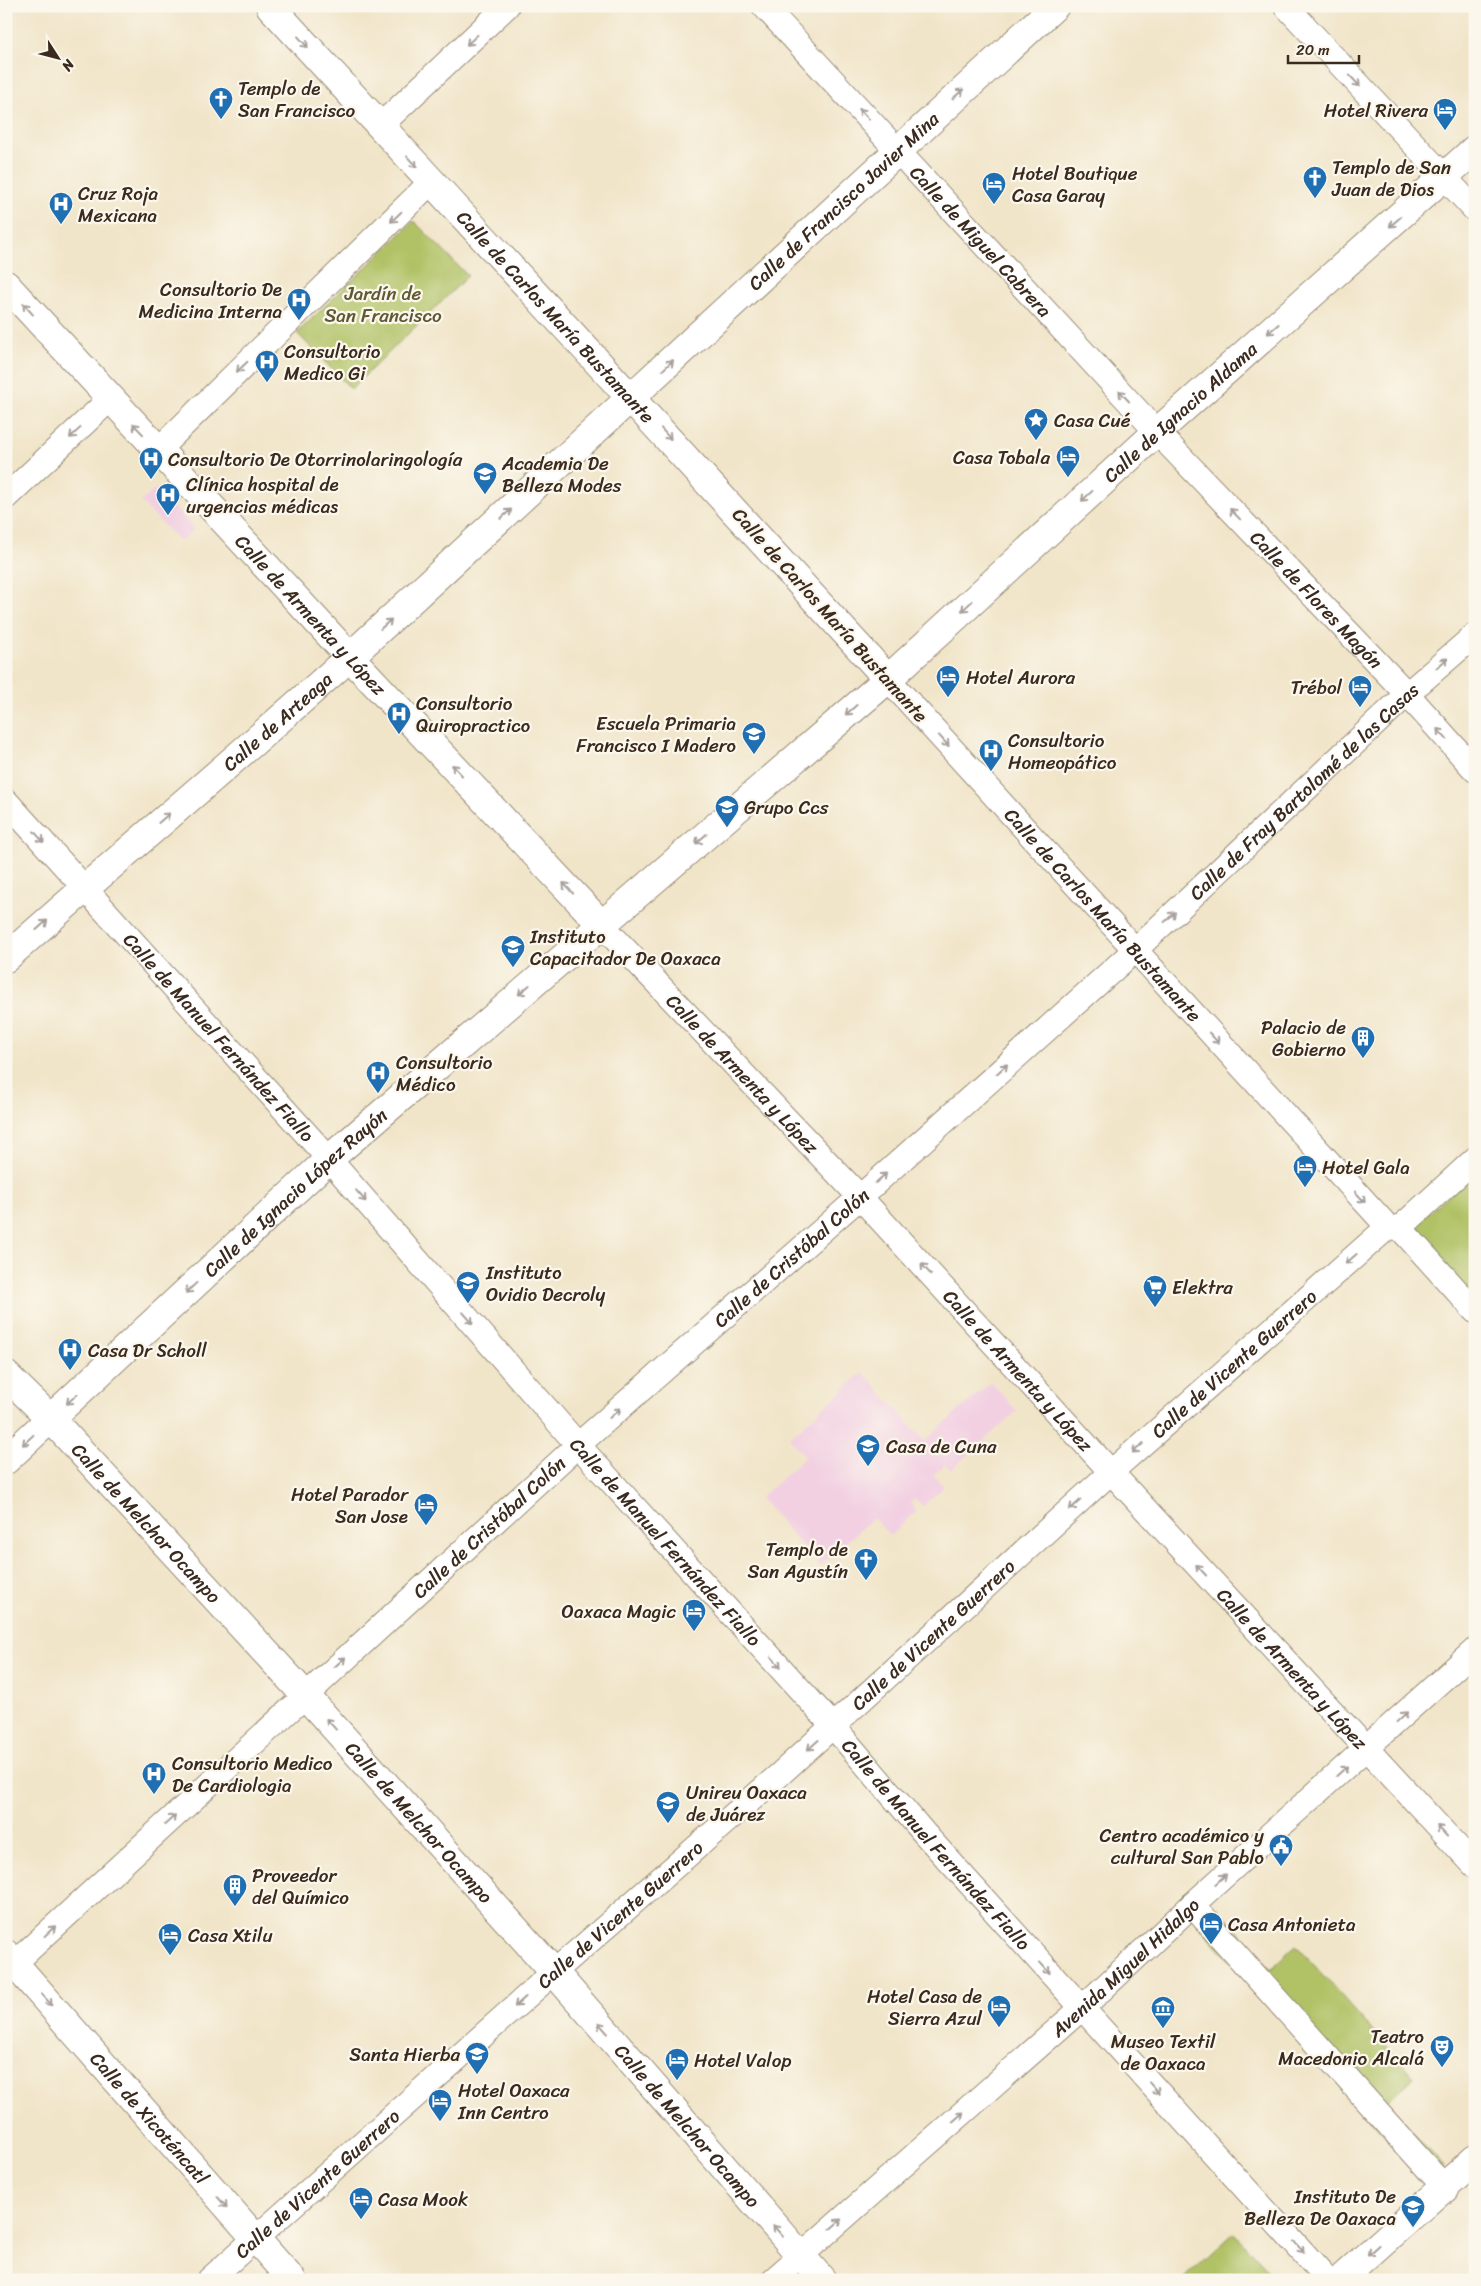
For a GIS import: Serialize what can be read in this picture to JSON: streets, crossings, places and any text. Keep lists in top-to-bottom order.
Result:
{
  "streets": {
    "street": [
      "Calle de Francisco Javier Mina",
      "Calle de Miguel Cabrera",
      "Calle de Carlos María Bustamante",
      "Calle de Ignacio Aldama",
      "Calle de Flores Magón",
      "Calle de Armenta y López",
      "Calle de Arteaga",
      "Calle de Fray Bartolomé de las Casas",
      "Calle de Manuel Fernández Fiallo",
      "Calle de Ignacio López Rayón",
      "Calle de Cristóbal Colón",
      "Calle de Vicente Guerrero",
      "Calle de Melchor Ocampo",
      "Avenida Miguel Hidalgo",
      "Calle de Xicoténcatl"
    ]
  },
  "crossings": [
    ["Calle de Francisco Javier Mina", "Calle de Miguel Cabrera"],
    ["Calle de Francisco Javier Mina", "Calle de Carlos María Bustamante"],
    ["Calle de Francisco Javier Mina", "Calle de Arteaga"],
    ["Calle de Miguel Cabrera", "Calle de Ignacio Aldama"],
    ["Calle de Miguel Cabrera", "Calle de Flores Magón"],
    ["Calle de Carlos María Bustamante", "Calle de Ignacio Aldama"],
    ["Calle de Carlos María Bustamante", "Calle de Arteaga"],
    ["Calle de Carlos María Bustamante", "Calle de Fray Bartolomé de las Casas"],
    ["Calle de Carlos María Bustamante", "Calle de Ignacio López Rayón"],
    ["Calle de Carlos María Bustamante", "Calle de Cristóbal Colón"],
    ["Calle de Carlos María Bustamante", "Calle de Vicente Guerrero"],
    ["Calle de Ignacio Aldama", "Calle de Flores Magón"],
    ["Calle de Ignacio Aldama", "Calle de Ignacio López Rayón"],
    ["Calle de Flores Magón", "Calle de Fray Bartolomé de las Casas"],
    ["Calle de Armenta y López", "Calle de Arteaga"],
    ["Calle de Armenta y López", "Calle de Ignacio López Rayón"],
    ["Calle de Armenta y López", "Calle de Cristóbal Colón"],
    ["Calle de Armenta y López", "Calle de Vicente Guerrero"],
    ["Calle de Armenta y López", "Avenida Miguel Hidalgo"],
    ["Calle de Arteaga", "Calle de Manuel Fernández Fiallo"],
    ["Calle de Fray Bartolomé de las Casas", "Calle de Cristóbal Colón"],
    ["Calle de Manuel Fernández Fiallo", "Calle de Ignacio López Rayón"],
    ["Calle de Manuel Fernández Fiallo", "Calle de Cristóbal Colón"],
    ["Calle de Manuel Fernández Fiallo", "Calle de Vicente Guerrero"],
    ["Calle de Manuel Fernández Fiallo", "Avenida Miguel Hidalgo"],
    ["Calle de Ignacio López Rayón", "Calle de Melchor Ocampo"],
    ["Calle de Cristóbal Colón", "Calle de Melchor Ocampo"],
    ["Calle de Cristóbal Colón", "Calle de Xicoténcatl"],
    ["Calle de Vicente Guerrero", "Calle de Melchor Ocampo"],
    ["Calle de Vicente Guerrero", "Calle de Xicoténcatl"],
    ["Calle de Melchor Ocampo", "Avenida Miguel Hidalgo"]
  ],
  "one_way": [
    "Calle de Francisco Javier Mina",
    "Calle de Miguel Cabrera",
    "Calle de Carlos María Bustamante",
    "Calle de Ignacio Aldama",
    "Calle de Flores Magón",
    "Calle de Armenta y López",
    "Calle de Arteaga",
    "Calle de Fray Bartolomé de las Casas",
    "Calle de Manuel Fernández Fiallo",
    "Calle de Ignacio López Rayón",
    "Calle de Cristóbal Colón",
    "Calle de Vicente Guerrero",
    "Calle de Melchor Ocampo",
    "Avenida Miguel Hidalgo",
    "Calle de Xicoténcatl"
  ],
  "parks": ["Jardín de San Francisco"],
  "places": {
    "church": ["Templo de San Francisco", "Templo de San Juan de Dios", "Templo de San Agustín"],
    "hotel": [
      "Hotel Rivera",
      "Hotel Boutique Casa Garay",
      "Casa Tobala",
      "Hotel Aurora",
      "Trébol",
      "Hotel Gala",
      "Hotel Parador San Jose",
      "Oaxaca Magic",
      "Casa Antonieta",
      "Casa Xtilu",
      "Hotel Casa de Sierra Azul",
      "Hotel Valop",
      "Hotel Oaxaca Inn Centro",
      "Casa Mook"
    ],
    "hospital": [
      "Cruz Roja Mexicana",
      "Consultorio De Medicina Interna",
      "Consultorio Medico Gi",
      "Consultorio De Otorrinolaringología",
      "Clínica hospital de urgencias médicas",
      "Consultorio Quiropractico",
      "Consultorio Homeopático",
      "Consultorio Médico",
      "Casa Dr Scholl",
      "Consultorio Medico De Cardiologia"
    ],
    "place": ["Casa Cué"],
    "school or university": [
      "Academia De Belleza Modes",
      "Escuela Primaria Francisco I Madero",
      "Grupo Ccs",
      "Instituto Capacitador De Oaxaca",
      "Instituto Ovidio Decroly",
      "Casa de Cuna",
      "Unireu Oaxaca de Juárez",
      "Santa Hierba",
      "Instituto De Belleza De Oaxaca"
    ],
    "building": ["Palacio de Gobierno", "Proveedor del Químico"],
    "supermarket": ["Elektra"],
    "public building": ["Centro académico y cultural San Pablo"],
    "museum": ["Museo Textil de Oaxaca"],
    "theatre": ["Teatro Macedonio Alcalá"]
  },
  "scale_bar": "20 m",
  "north": "bottom right"
}
